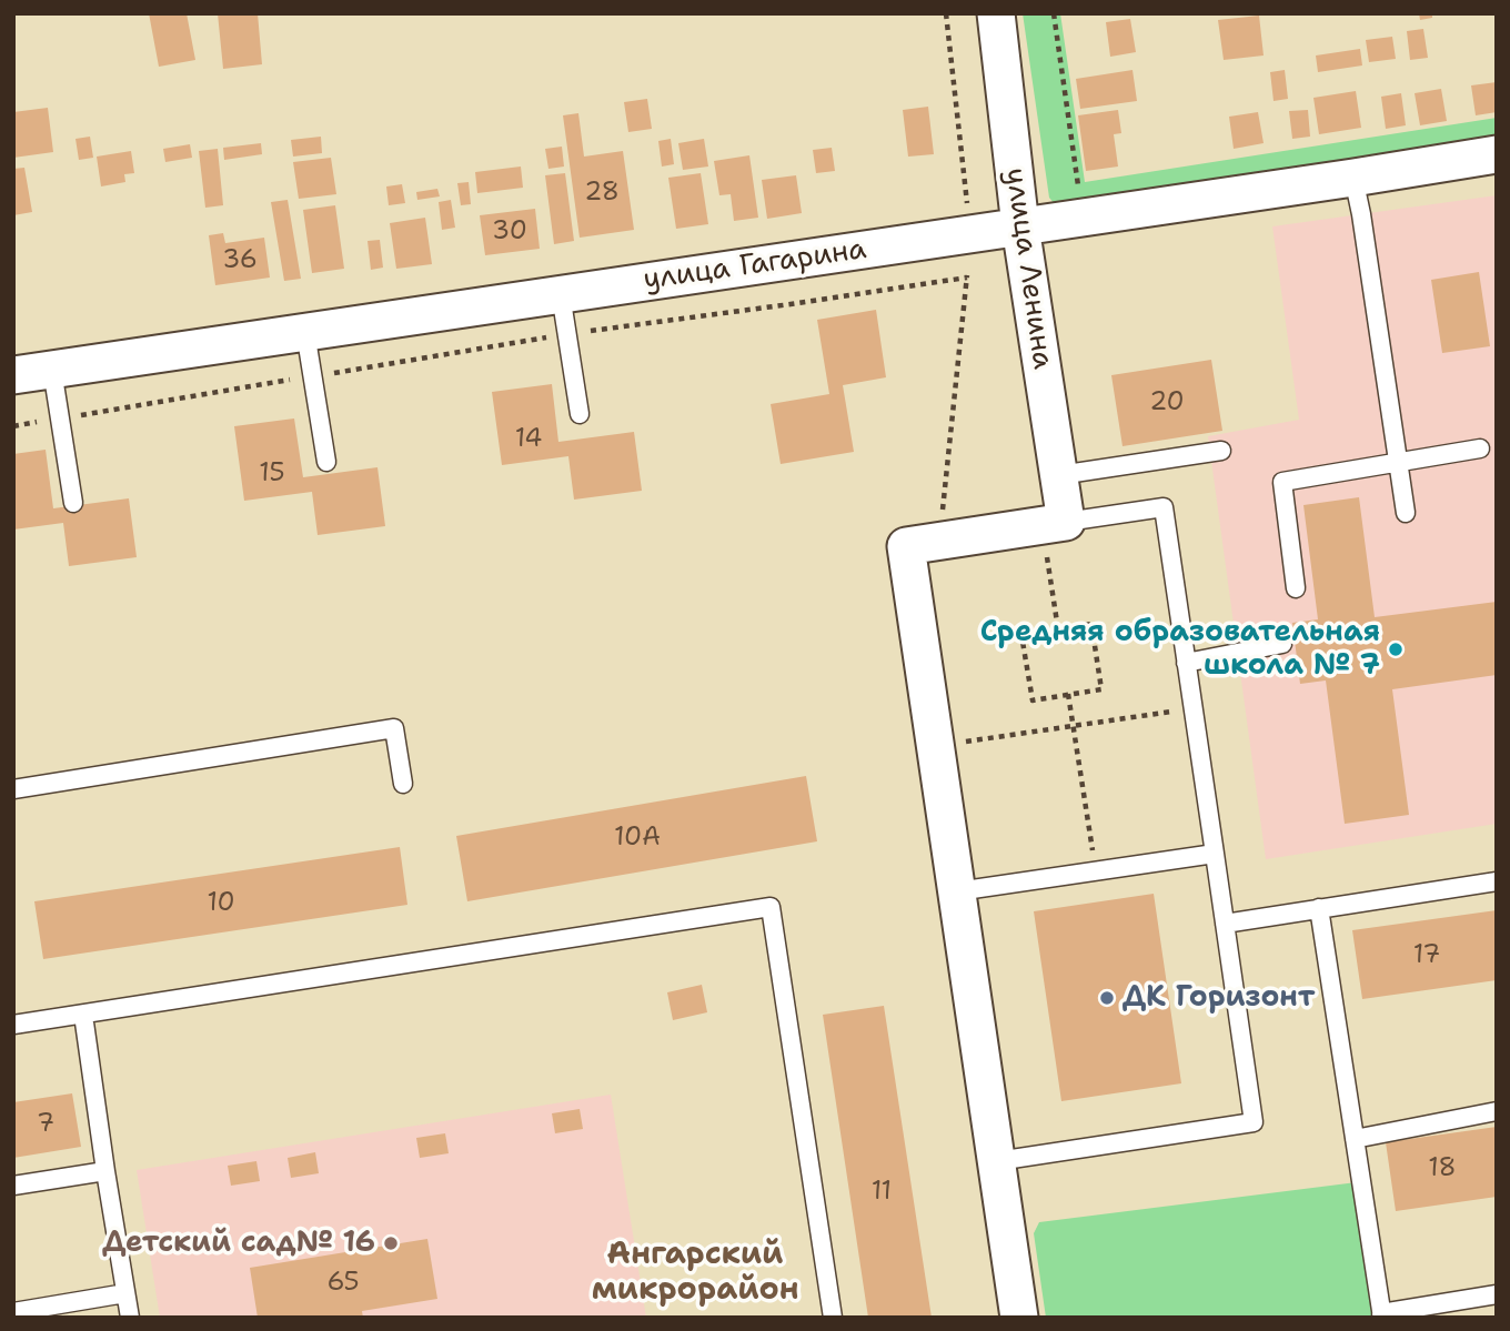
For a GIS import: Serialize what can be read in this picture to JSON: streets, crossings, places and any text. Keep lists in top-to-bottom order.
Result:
{
  "streets": {
    "street": ["улица Гагарина", "улица Ленина"]
  },
  "crossings": [
    ["улица Гагарина", "улица Ленина"]
  ],
  "districts": ["Ангарский микрорайон"],
  "places": ["Средняя образовательная школа № 7", "ДК Горизонт", "Детский сад№ 16"],
  "house_numbers": [
    "28",
    "30",
    "36",
    "20",
    "14",
    "15",
    "10А",
    "10",
    "17",
    "7",
    "18",
    "11",
    "65"
  ]
}
